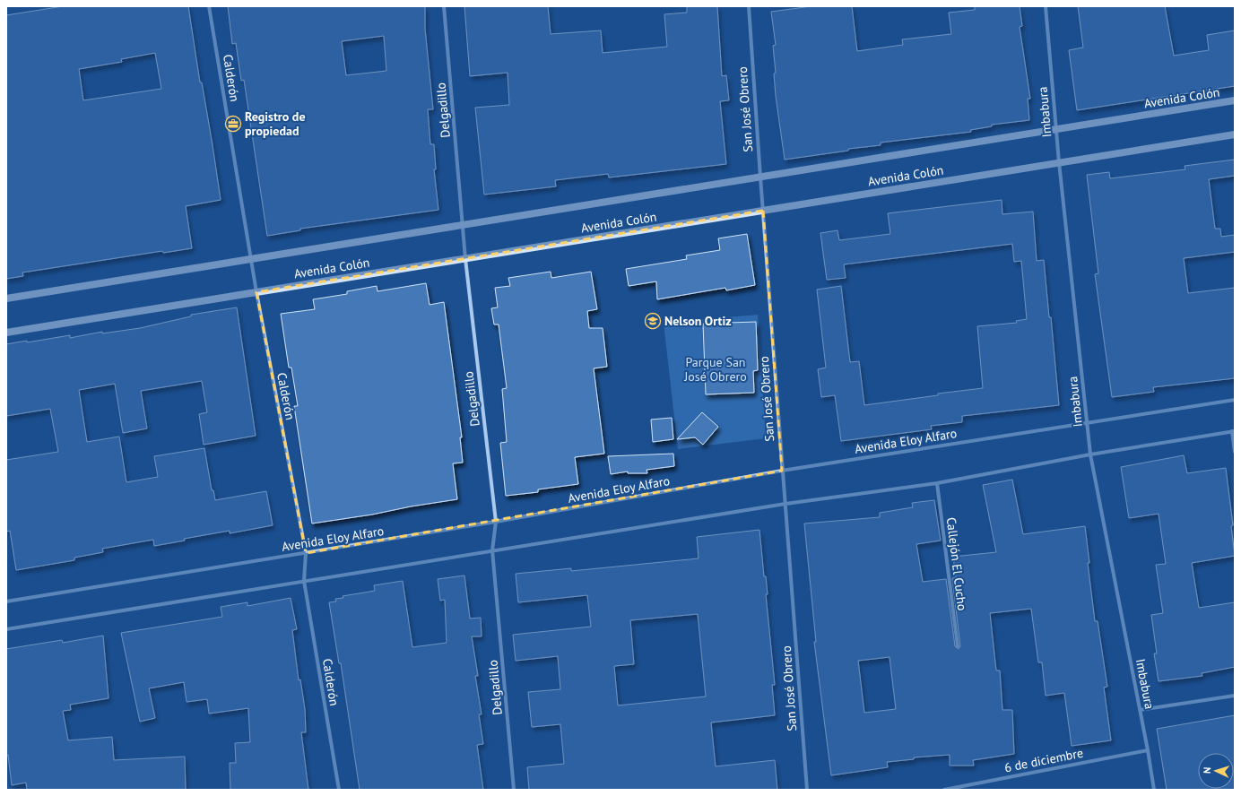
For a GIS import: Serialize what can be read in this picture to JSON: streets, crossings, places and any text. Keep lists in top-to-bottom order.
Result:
{
  "streets": {
    "street": [
      "Calderón",
      "Avenida Colón",
      "San José Obrero",
      "Delgadillo",
      "Imbabura",
      "Avenida Eloy Alfaro",
      "Callejón El Cucho",
      "6 de diciembre"
    ]
  },
  "crossings": [
    ["Calderón", "Avenida Colón"],
    ["Calderón", "Avenida Eloy Alfaro"],
    ["Avenida Colón", "San José Obrero"],
    ["Avenida Colón", "Delgadillo"],
    ["Avenida Colón", "Imbabura"],
    ["San José Obrero", "Avenida Eloy Alfaro"],
    ["Delgadillo", "Avenida Eloy Alfaro"],
    ["Imbabura", "Avenida Eloy Alfaro"],
    ["Imbabura", "6 de diciembre"]
  ],
  "parks": ["Parque San José Obrero"],
  "places": {
    "office": ["Registro de propiedad"],
    "school or university": ["Nelson Ortiz"]
  },
  "north": "left"
}
